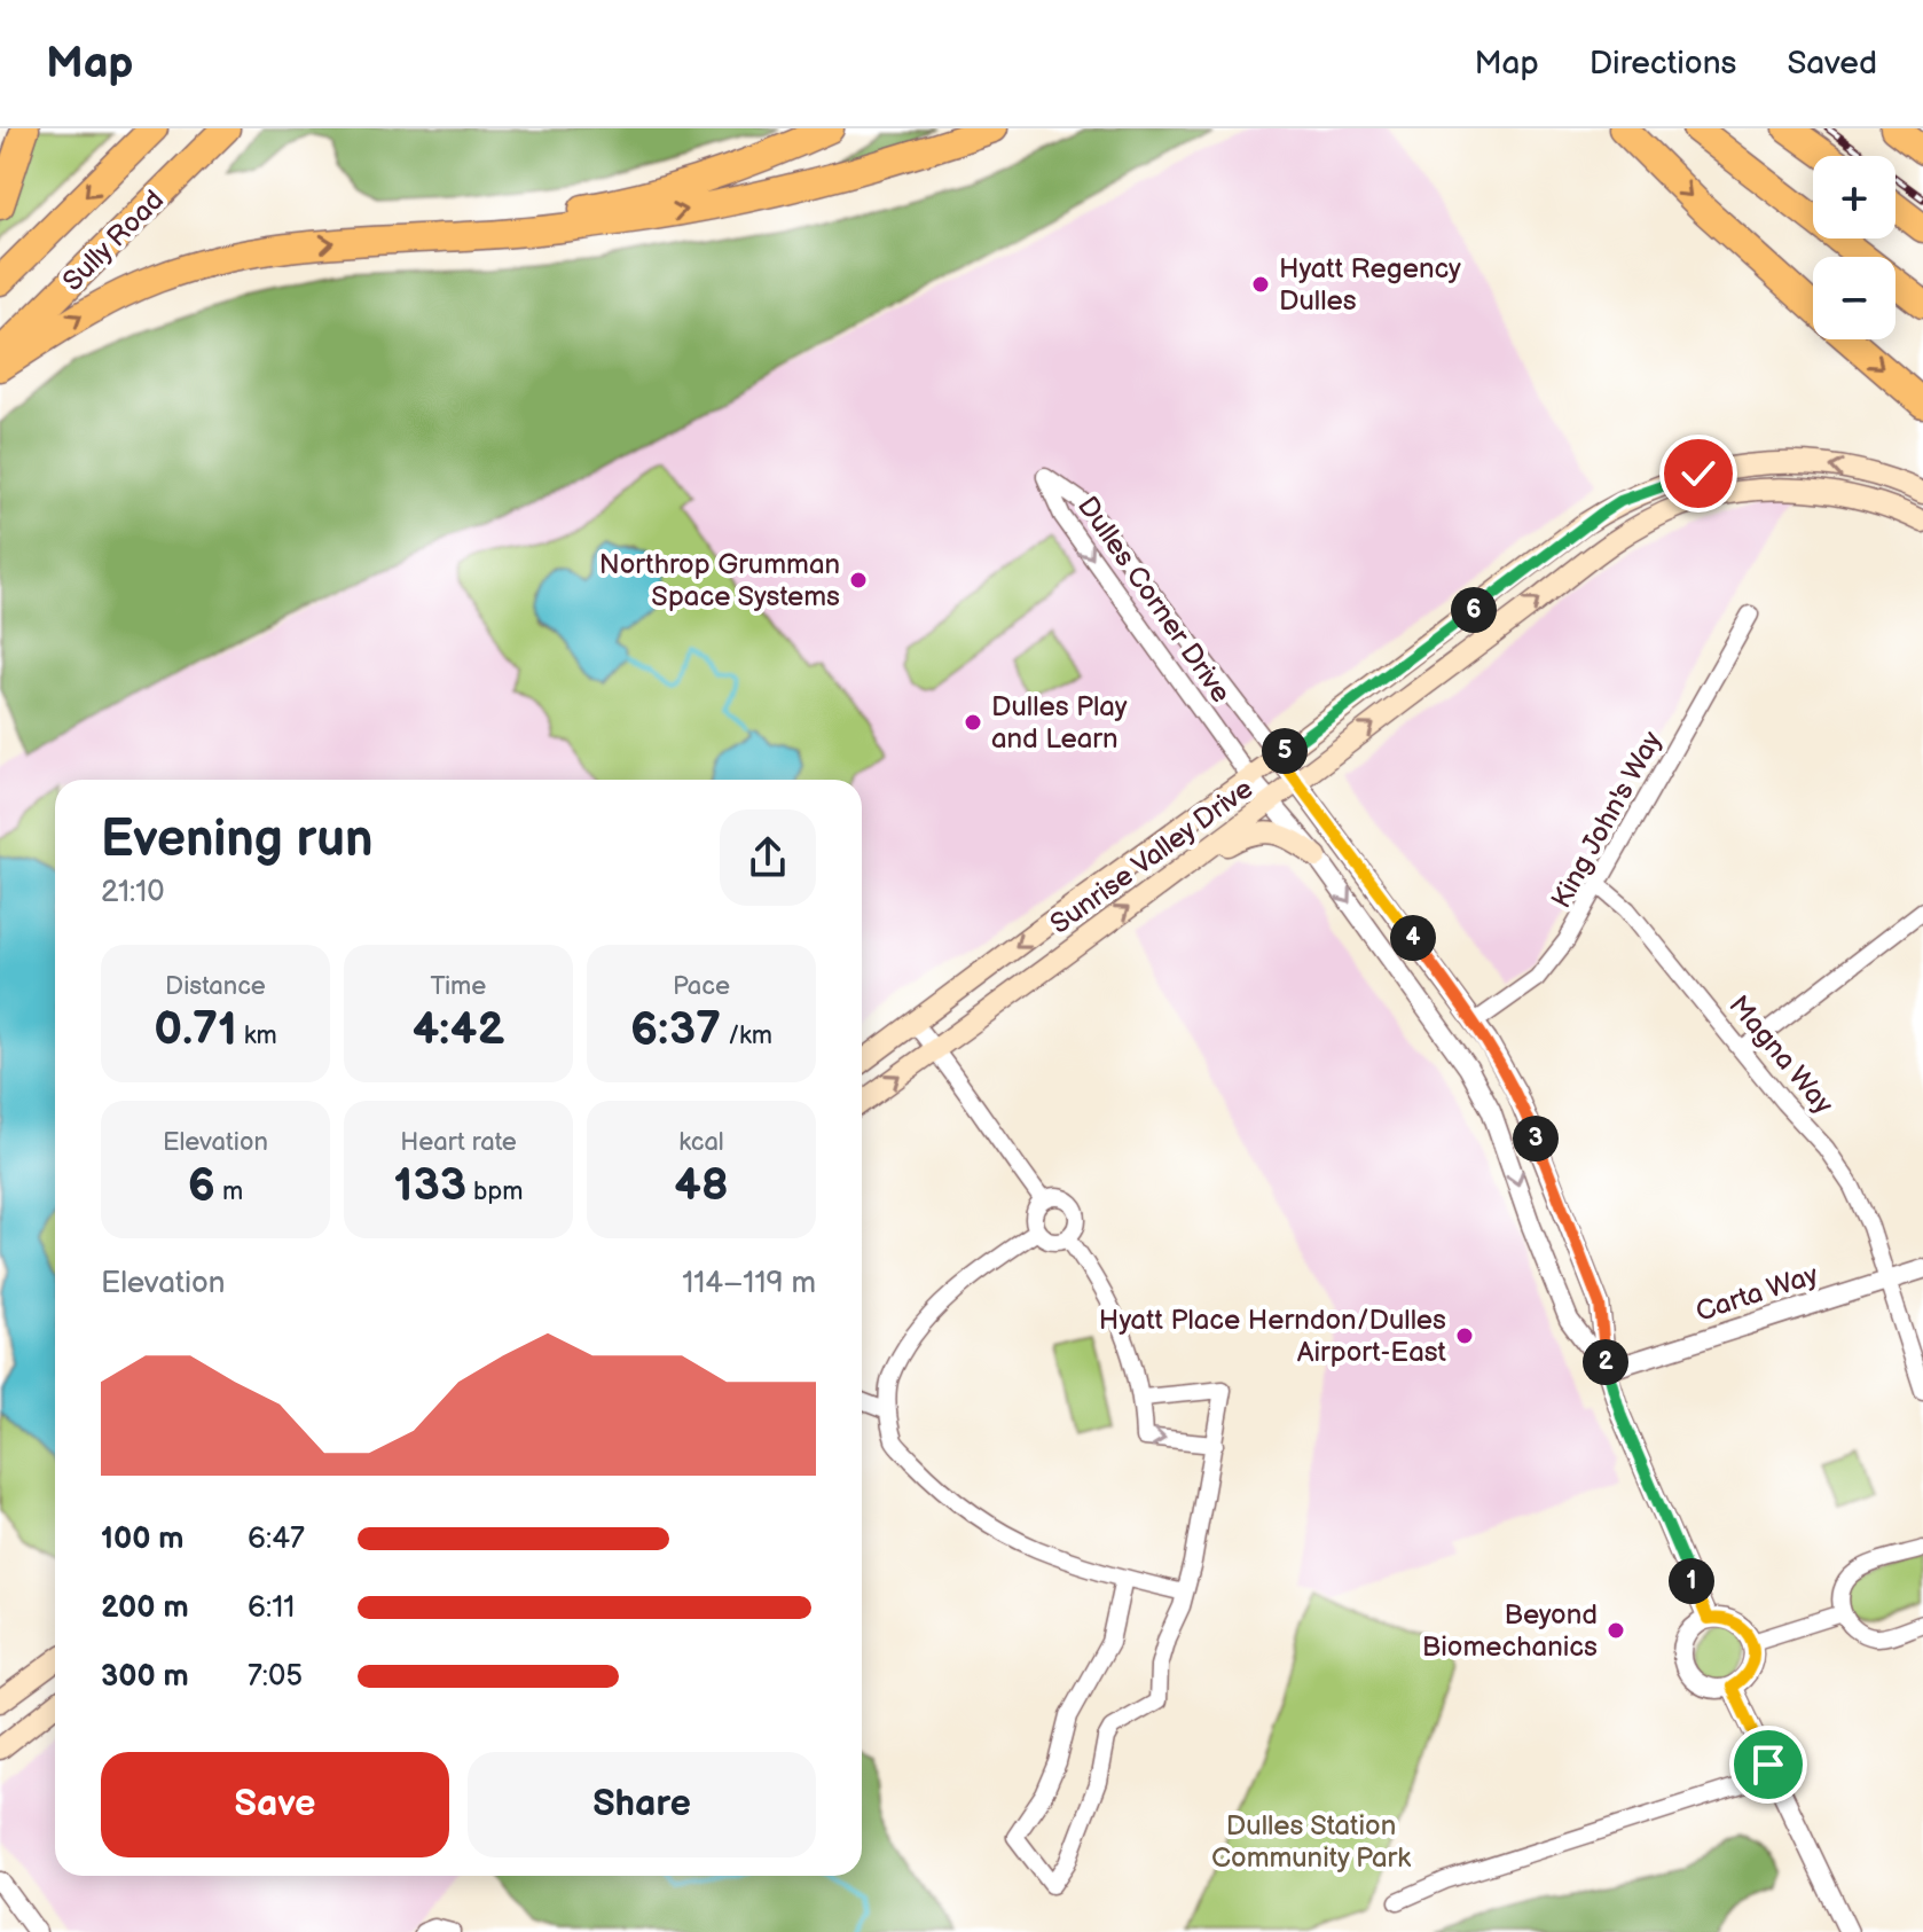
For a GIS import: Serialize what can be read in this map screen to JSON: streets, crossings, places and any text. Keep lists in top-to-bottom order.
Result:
{
  "streets": {
    "highway": ["Sully Road"],
    "main road": ["Sunrise Valley Drive"],
    "street": [
      "Dulles Corner Drive",
      "King John's Way",
      "Magna Way",
      "Carta Way"
    ]
  },
  "crossings": [
    ["Dulles Corner Drive", "Sunrise Valley Drive"],
    ["King John's Way", "Magna Way"],
    ["Magna Way", "Carta Way"]
  ],
  "parks": ["Dulles Station Community Park"],
  "places": [
    "Hyatt Regency Dulles",
    "Northrop Grumman Space Systems",
    "Dulles Play and Learn",
    "Hyatt Place Herndon/Dulles Airport-East",
    "Beyond Biomechanics"
  ],
  "page": {
    "header": "Map",
    "nav": ["Map", "Directions", "Saved"],
    "map_buttons": ["+", "−"],
    "pins": [
      "6",
      "5",
      "4",
      "3",
      "2",
      "1"
    ],
    "heading": ["Evening run", "21:10"],
    "stats": [
      ["Distance", "0.71 km"],
      ["Time", "4:42"],
      ["Pace", "6:37 /km"],
      ["Elevation", "6 m"],
      ["Heart rate", "133 bpm"],
      ["kcal", "48"]
    ],
    "chart": ["Elevation", "114–119 m"],
    "list": [
      {
        "name": "100 m",
        "note": "6:47"
      },
      {
        "name": "200 m",
        "note": "6:11"
      },
      {
        "name": "300 m",
        "note": "7:05"
      }
    ],
    "buttons": ["Save", "Share"]
  }
}
